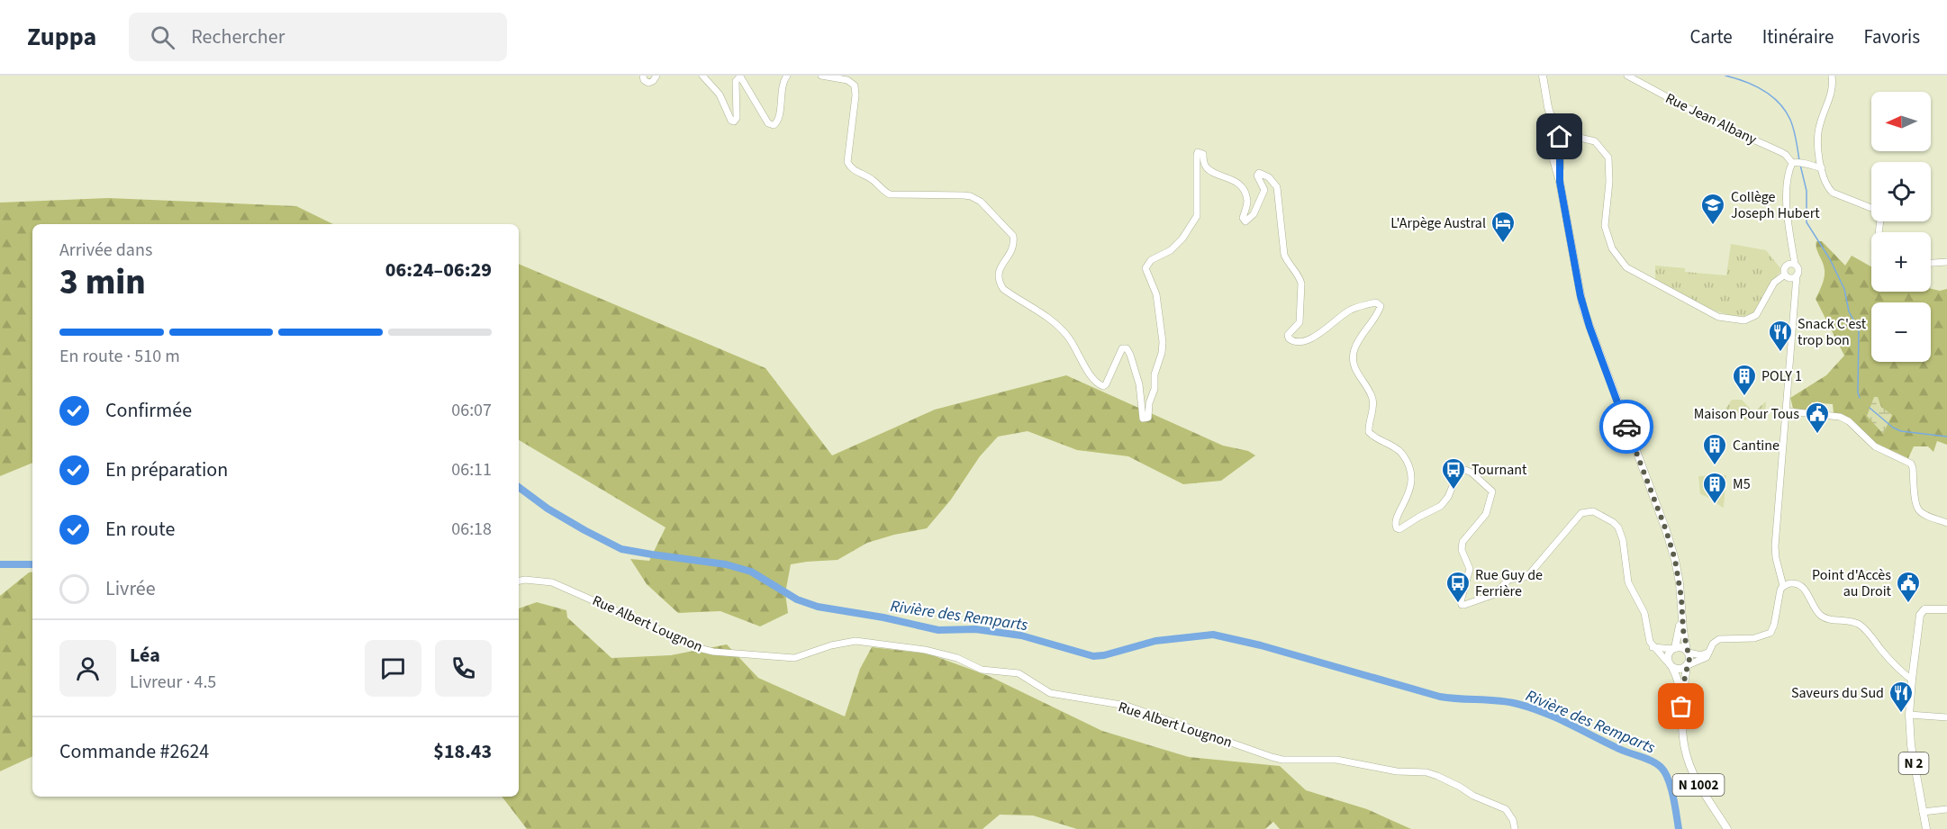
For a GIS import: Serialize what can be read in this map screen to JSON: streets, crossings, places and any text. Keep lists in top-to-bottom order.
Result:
{
  "streets": {
    "main road": ["N 2", "N 1002"],
    "street": ["Rue Jean Albany", "Rue Albert Lougnon"]
  },
  "water": ["Rivière des Remparts"],
  "places": {
    "school or university": ["Collège Joseph Hubert"],
    "hotel": ["L'Arpège Austral"],
    "restaurant": ["Snack C'est trop bon", "Saveurs du Sud"],
    "building": ["POLY 1", "Cantine", "M5"],
    "public building": ["Maison Pour Tous", "Point d'Accès au Droit"],
    "bus stop": ["Tournant", "Rue Guy de Ferrière"]
  },
  "north": "left",
  "page": {
    "header": "Zuppa",
    "search": "Rechercher",
    "nav": ["Carte", "Itinéraire", "Favoris"],
    "map_buttons": ["+", "−"],
    "heading": ["3 min", "Arrivée dans", "06:24–06:29"],
    "panel": [
      "Léa",
      "Livreur · 4.5",
      "Commande #2624",
      "$18.43"
    ],
    "bar": "En route · 510 m",
    "list": [
      ["Confirmée", "06:07"],
      ["En préparation", "06:11"],
      ["En route", "06:18"],
      "Livrée"
    ]
  }
}
